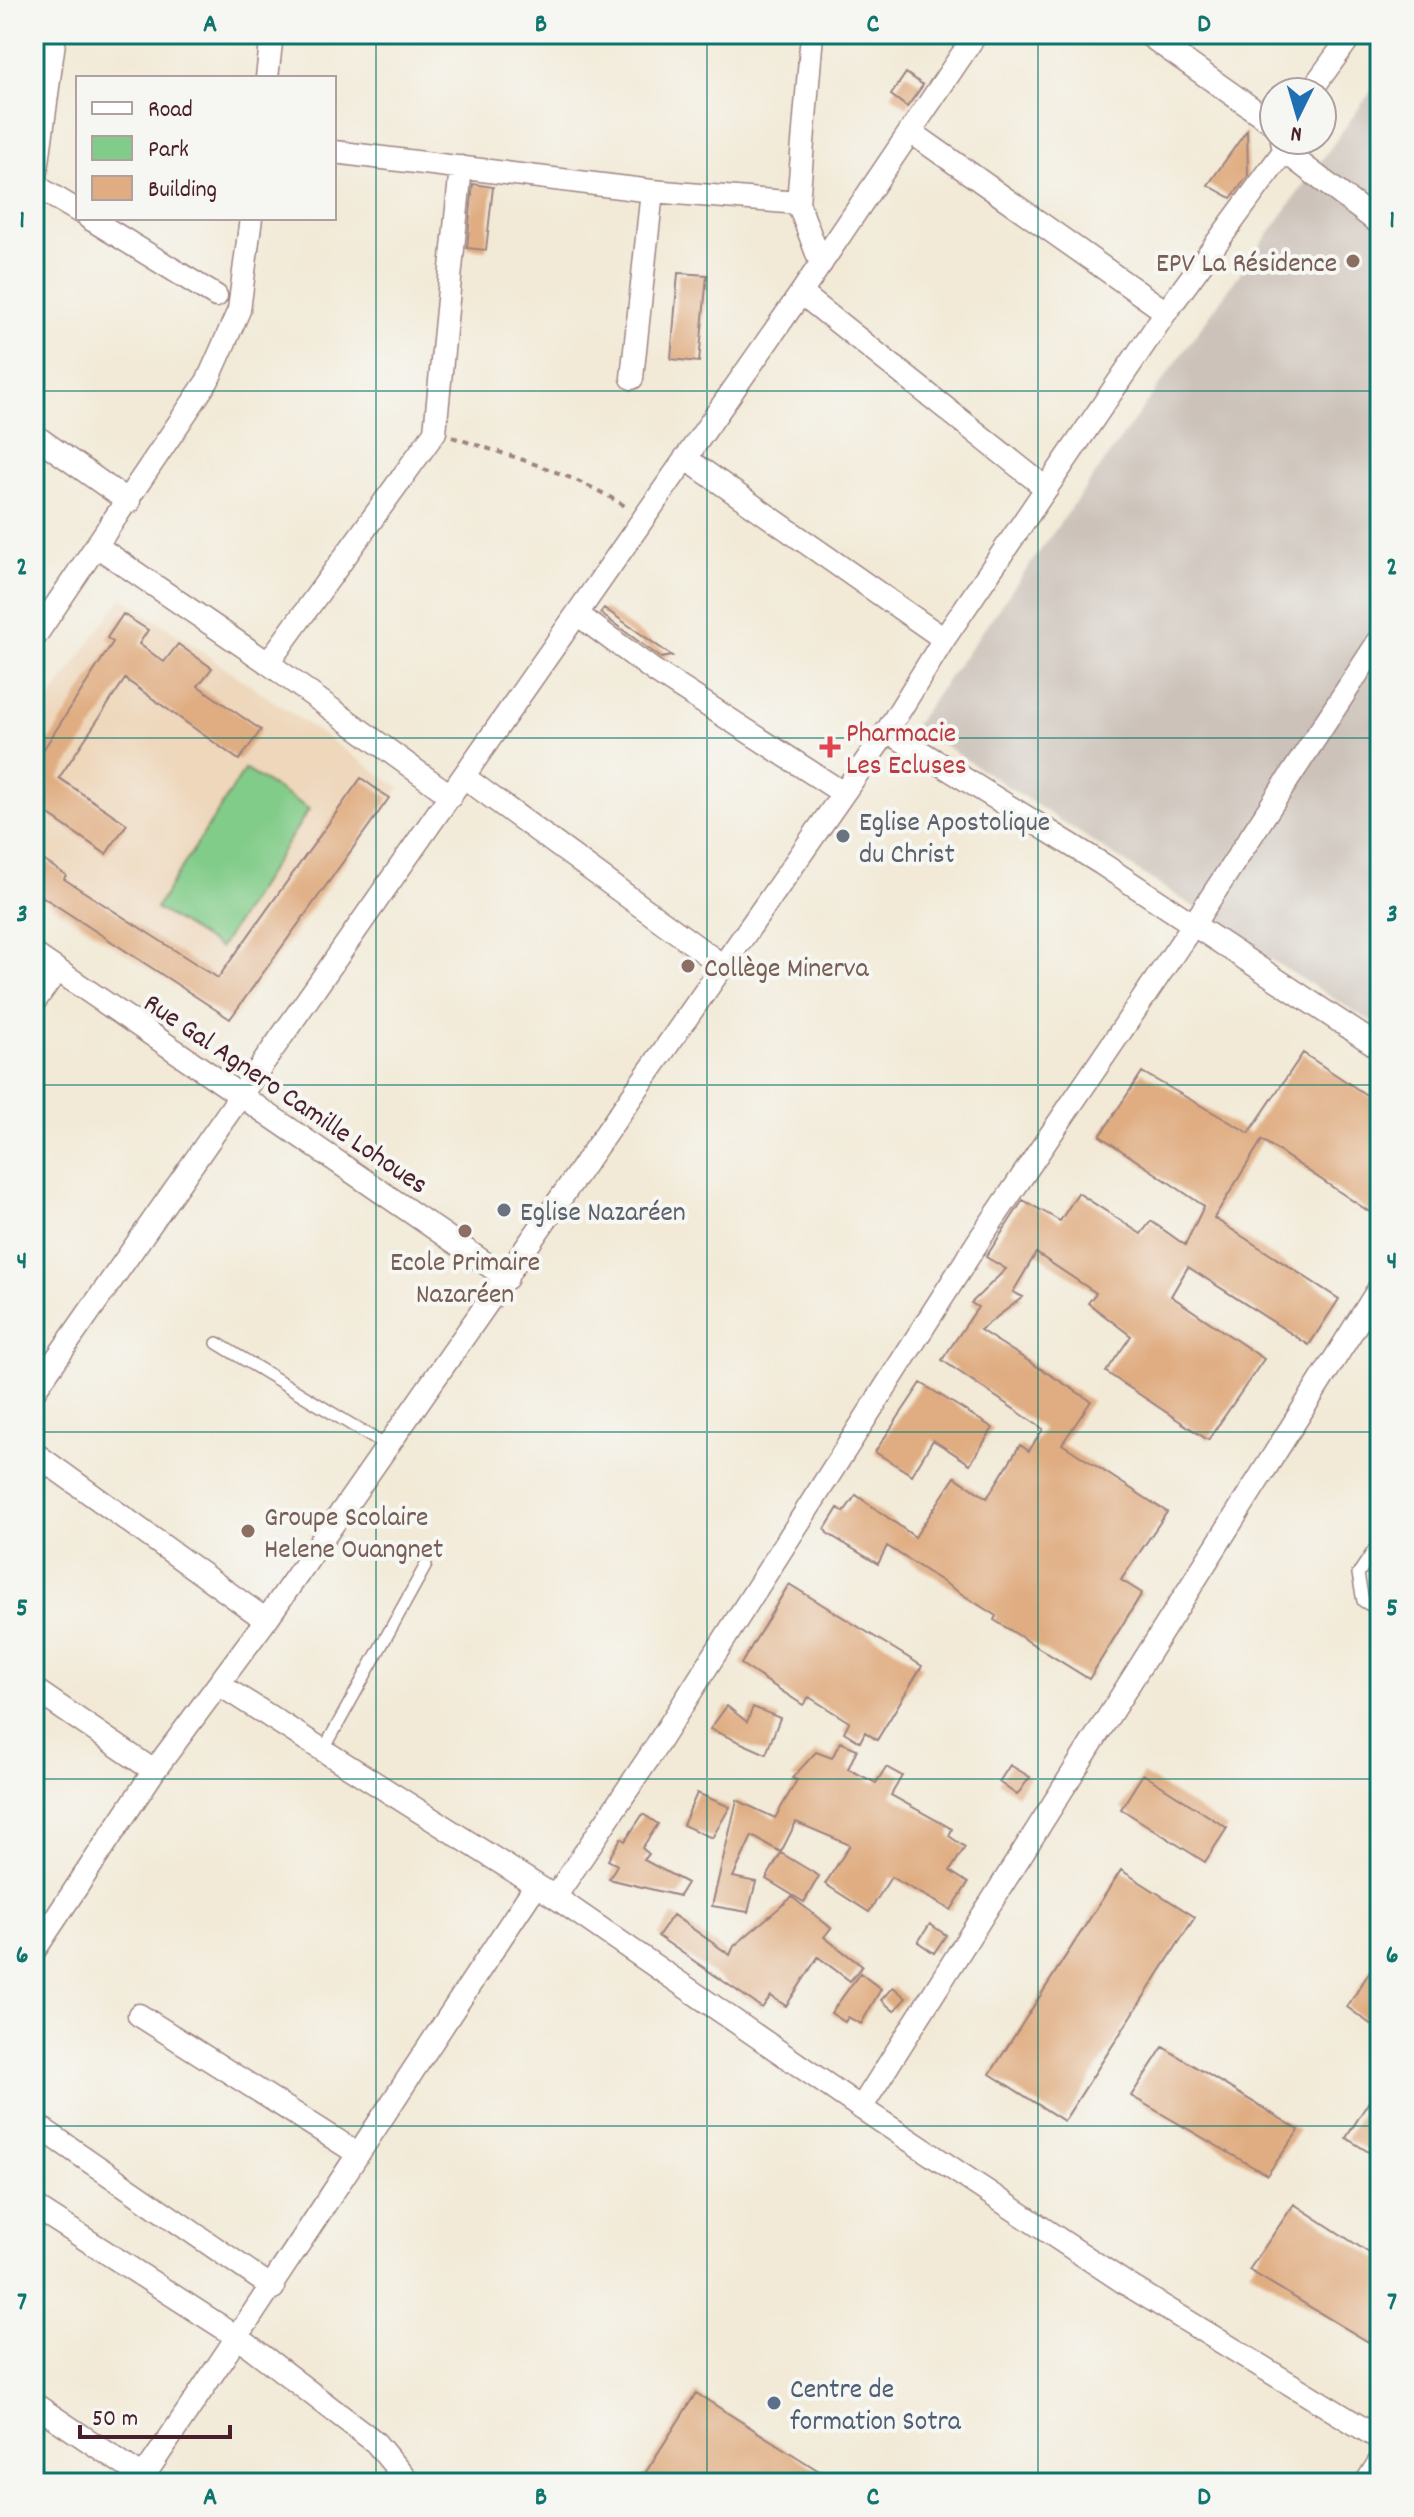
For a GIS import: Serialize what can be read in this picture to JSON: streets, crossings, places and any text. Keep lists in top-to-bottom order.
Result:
{
  "streets": {
    "street": ["Rue Gal Agnero Camille Lohoues"]
  },
  "places": {
    "other": [
      "EPV La Résidence",
      "Eglise Apostolique du Christ",
      "Collège Minerva",
      "Eglise Nazaréen",
      "Ecole Primaire Nazaréen",
      "Groupe Scolaire Helene Ouangnet",
      "Centre de formation Sotra"
    ],
    "health": ["Pharmacie Les Ecluses"]
  },
  "legend": ["Road", "Park", "Building"],
  "scale_bar": "50 m",
  "north": "bottom",
  "grid": {
    "columns": [
      "A",
      "B",
      "C",
      "D"
    ],
    "rows": [
      "1",
      "2",
      "3",
      "4",
      "5",
      "6",
      "7"
    ]
  }
}
